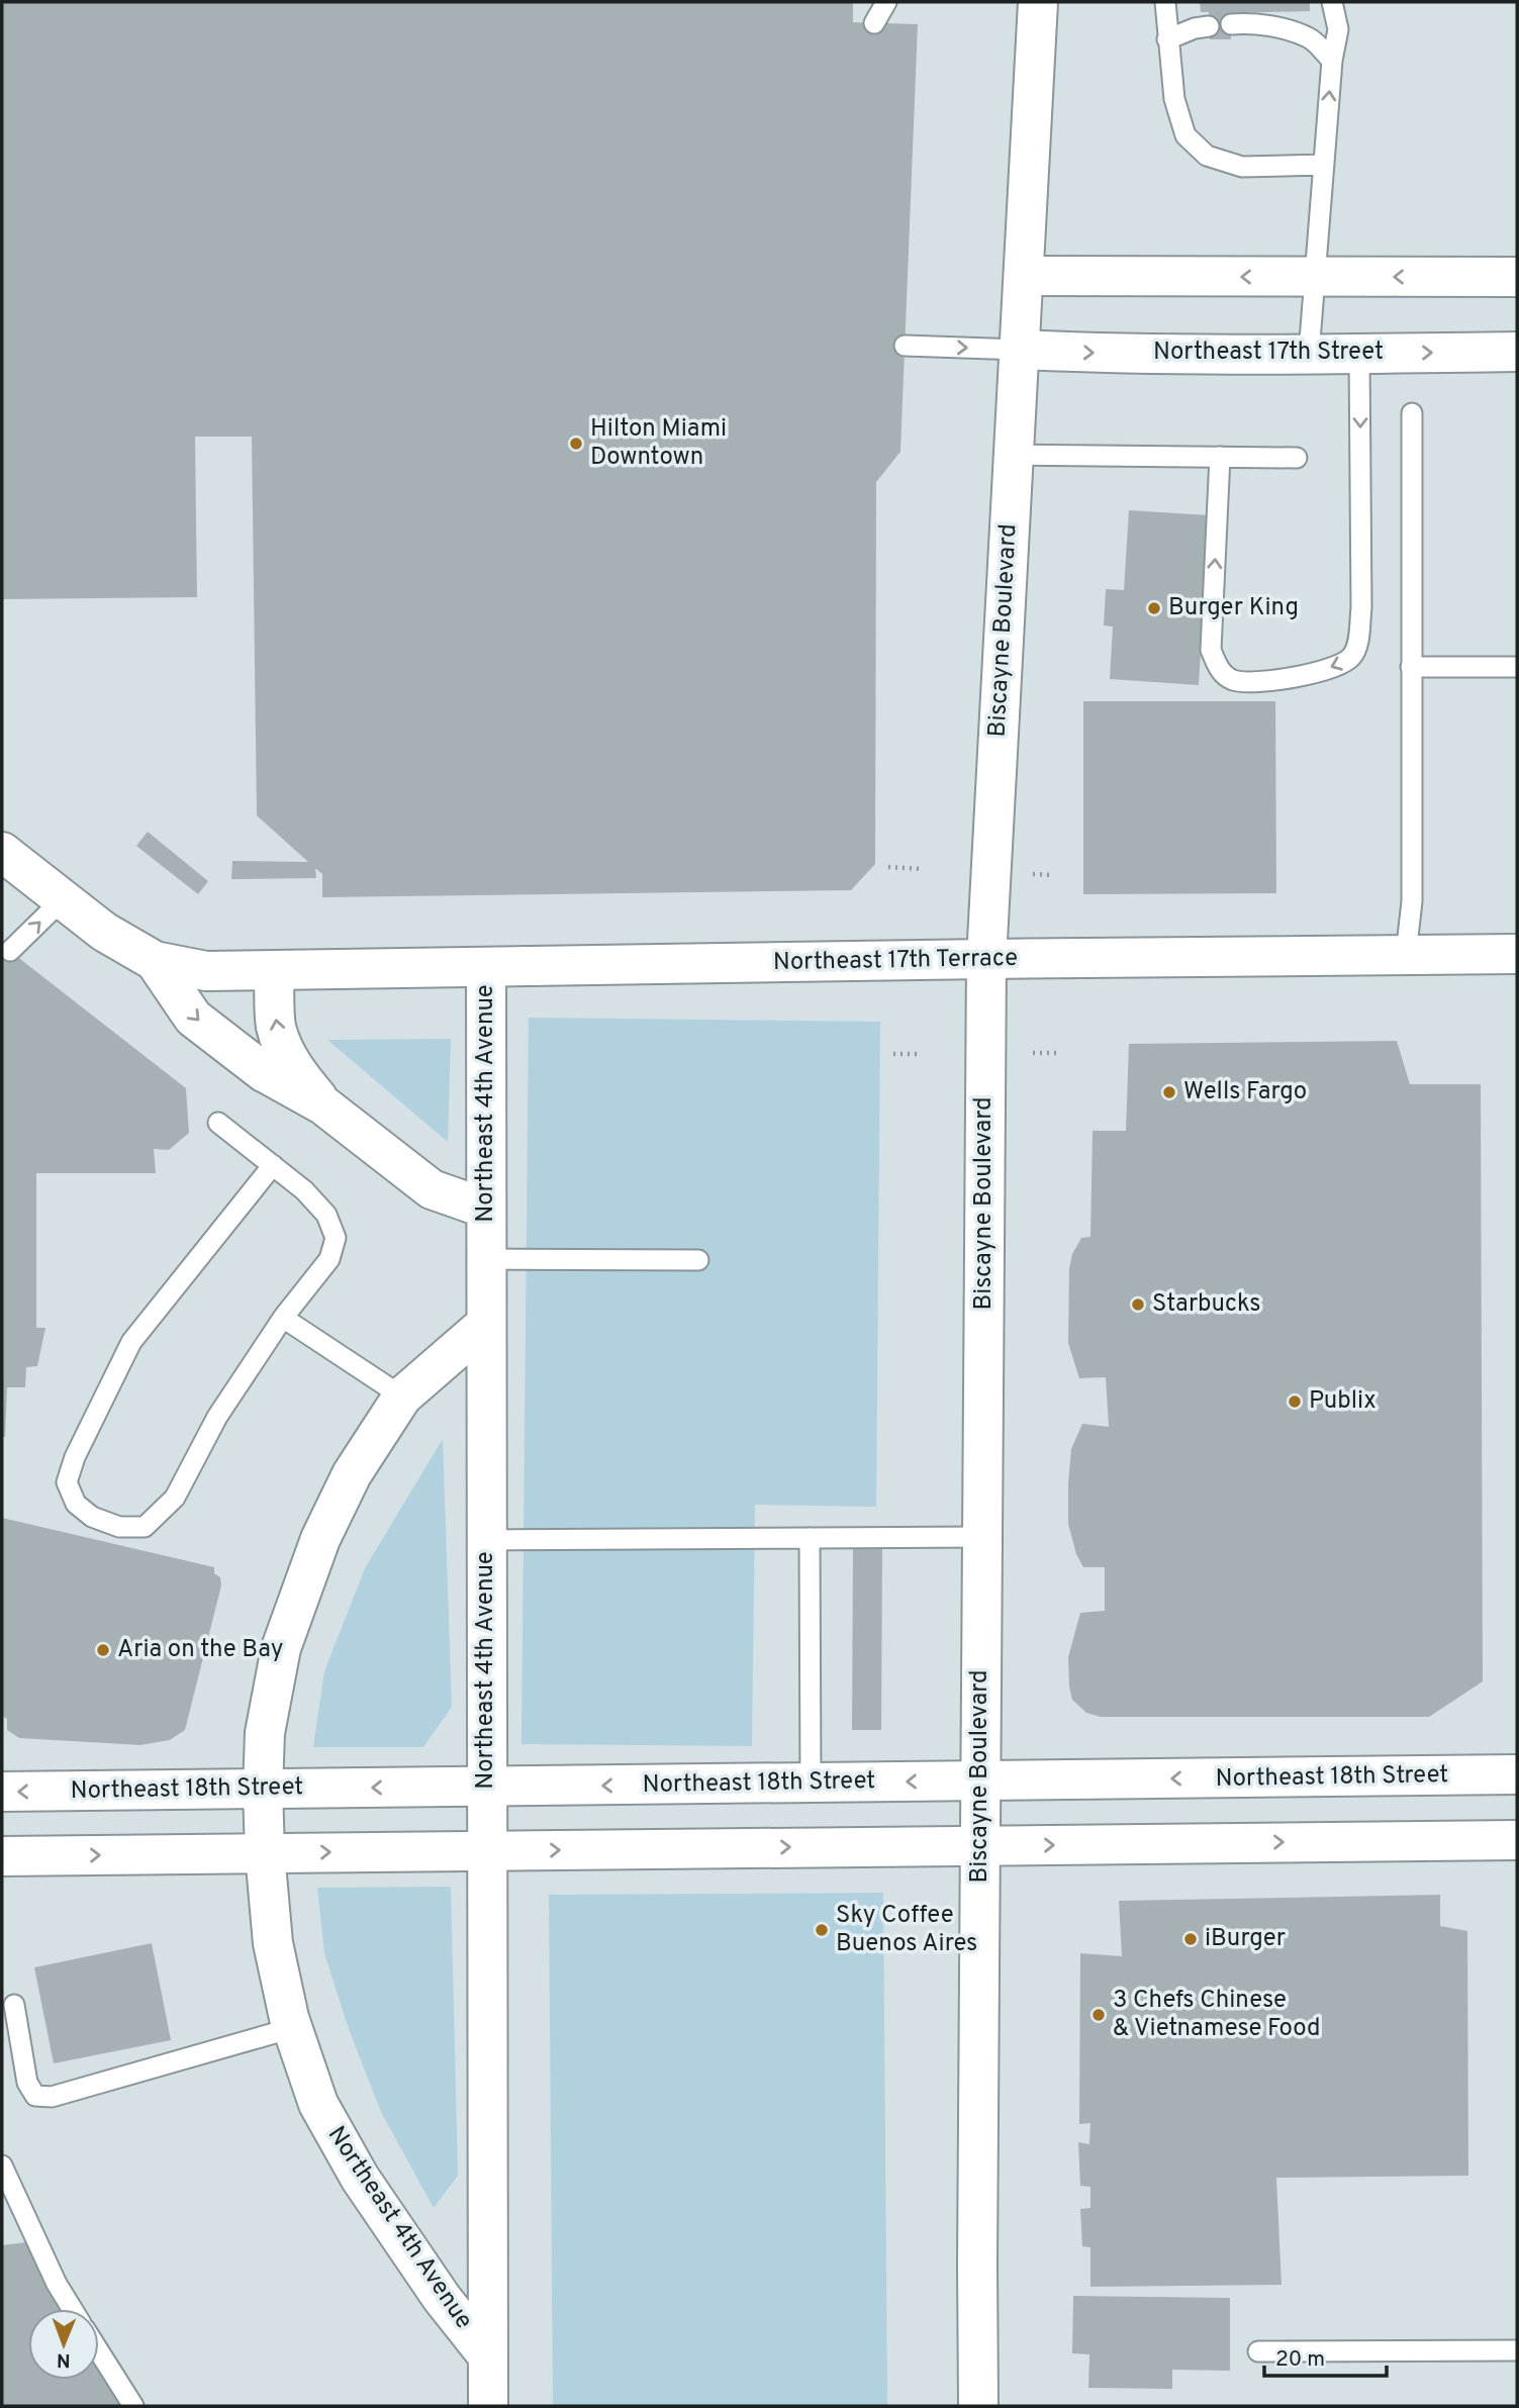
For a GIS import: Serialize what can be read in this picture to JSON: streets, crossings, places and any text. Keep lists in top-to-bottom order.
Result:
{
  "streets": {
    "street": [
      "Northeast 17th Street",
      "Biscayne Boulevard",
      "Northeast 17th Terrace",
      "Northeast 4th Avenue",
      "Northeast 18th Street"
    ]
  },
  "crossings": [
    ["Northeast 17th Street", "Biscayne Boulevard"],
    ["Biscayne Boulevard", "Northeast 17th Terrace"],
    ["Biscayne Boulevard", "Northeast 18th Street"],
    ["Northeast 17th Terrace", "Northeast 4th Avenue"],
    ["Northeast 4th Avenue", "Northeast 18th Street"]
  ],
  "places": [
    "Hilton Miami Downtown",
    "Burger King",
    "Wells Fargo",
    "Starbucks",
    "Publix",
    "Aria on the Bay",
    "Sky Coffee Buenos Aires",
    "iBurger",
    "3 Chefs Chinese & Vietnamese Food"
  ],
  "scale_bar": "20 m",
  "north": "bottom"
}
